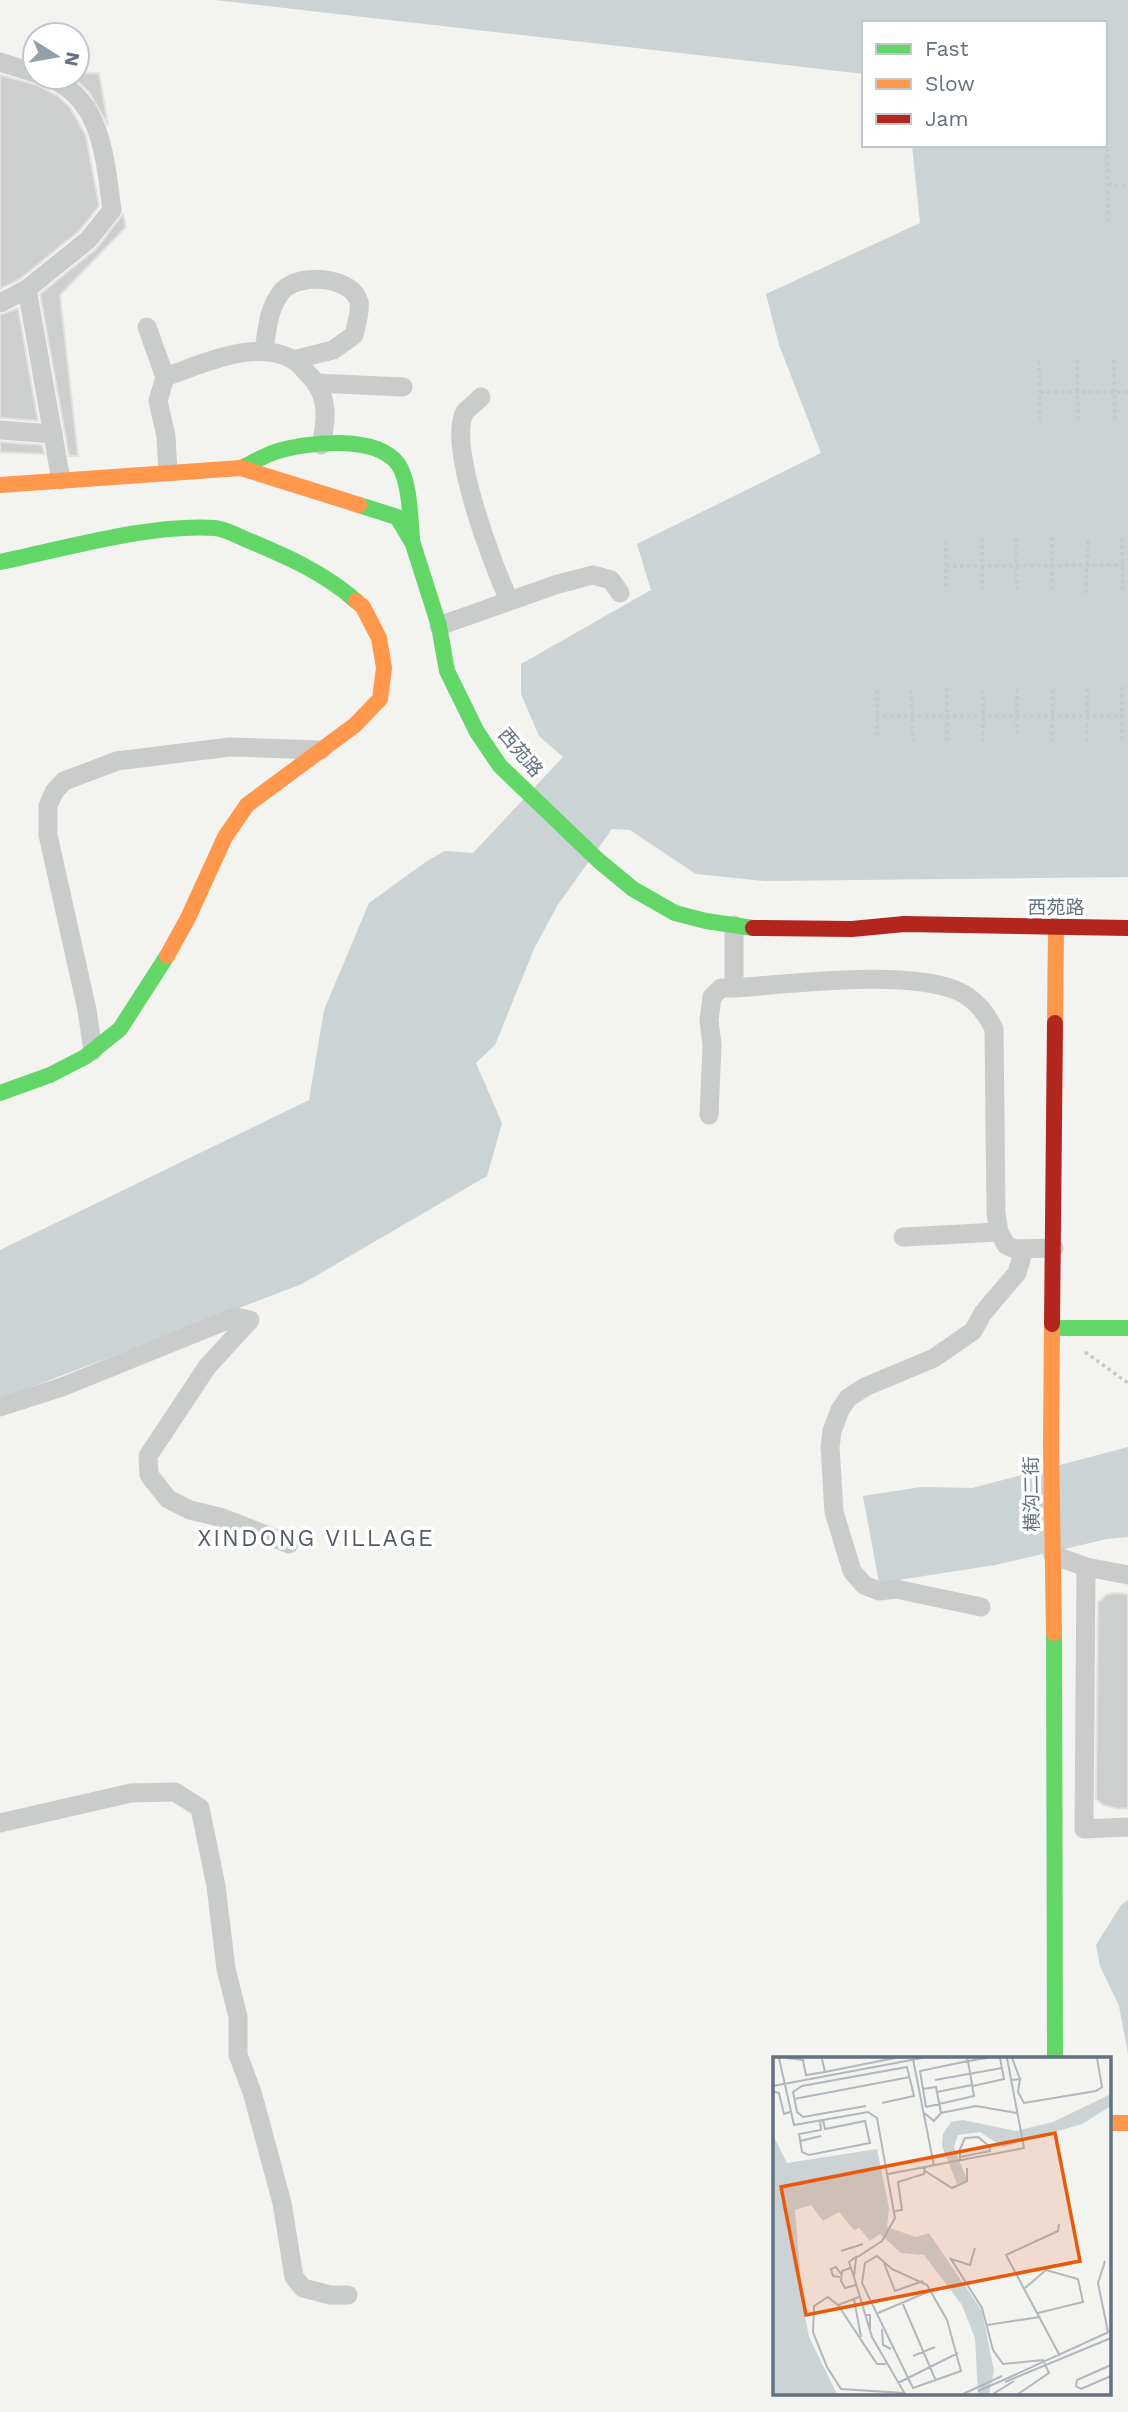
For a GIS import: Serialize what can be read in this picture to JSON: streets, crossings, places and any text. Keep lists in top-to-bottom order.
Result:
{
  "streets": {
    "street": ["西苑路", "横沟二街"]
  },
  "crossings": [
    ["西苑路", "横沟二街"]
  ],
  "districts": ["XINDONG VILLAGE"],
  "legend": ["Fast", "Slow", "Jam"],
  "north": "right"
}
